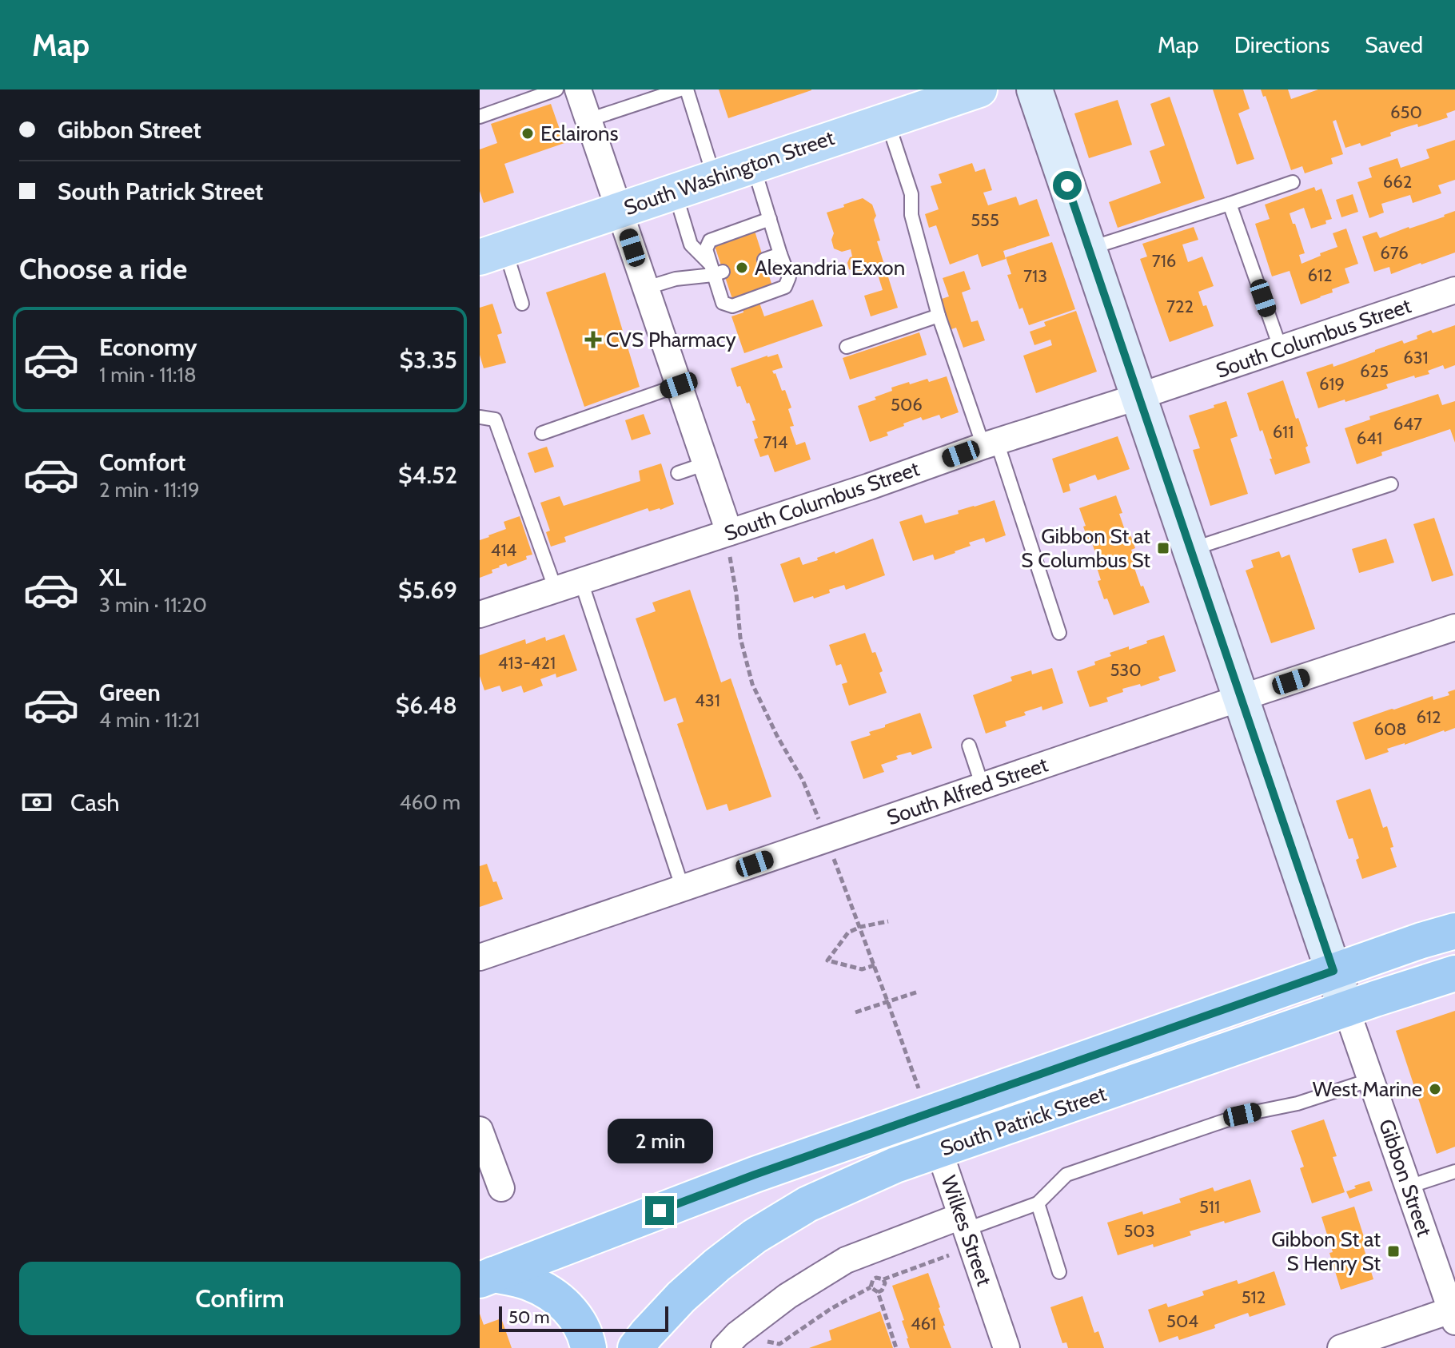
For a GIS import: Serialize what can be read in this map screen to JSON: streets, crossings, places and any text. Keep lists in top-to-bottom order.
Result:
{
  "streets": {
    "highway": ["South Patrick Street"],
    "main road": ["South Washington Street", "Gibbon Street"],
    "street": ["South Columbus Street", "South Alfred Street", "Wilkes Street"]
  },
  "crossings": [
    ["South Columbus Street", "Gibbon Street"],
    ["South Alfred Street", "Gibbon Street"],
    ["South Patrick Street", "Gibbon Street"],
    ["South Patrick Street", "Wilkes Street"]
  ],
  "places": {
    "other": ["Eclairons", "Alexandria Exxon", "West Marine"],
    "health": ["CVS Pharmacy"],
    "transit": ["Gibbon St at S Columbus St", "Gibbon St at S Henry St"]
  },
  "house_numbers": [
    "650",
    "662",
    "555",
    "676",
    "716",
    "612",
    "713",
    "722",
    "631",
    "625",
    "619",
    "506",
    "647",
    "611",
    "641",
    "714",
    "414",
    "413-421",
    "530",
    "431",
    "612",
    "608",
    "511",
    "503",
    "512",
    "504",
    "461"
  ],
  "scale_bar": "50 m",
  "page": {
    "header": "Map",
    "nav": ["Map", "Directions", "Saved"],
    "banner": ["Gibbon Street", "South Patrick Street"],
    "heading": "Choose a ride",
    "list": [
      {
        "name": "Economy",
        "note": "1 min · 11:18",
        "value": "$3.35"
      },
      {
        "name": "Comfort",
        "note": "2 min · 11:19",
        "value": "$4.52"
      },
      {
        "name": "XL",
        "note": "3 min · 11:20",
        "value": "$5.69"
      },
      {
        "name": "Green",
        "note": "4 min · 11:21",
        "value": "$6.48"
      }
    ],
    "pay": ["Cash", "460 m"],
    "bubble": "2 min",
    "buttons": "Confirm",
    "scale": "50 m"
  }
}
